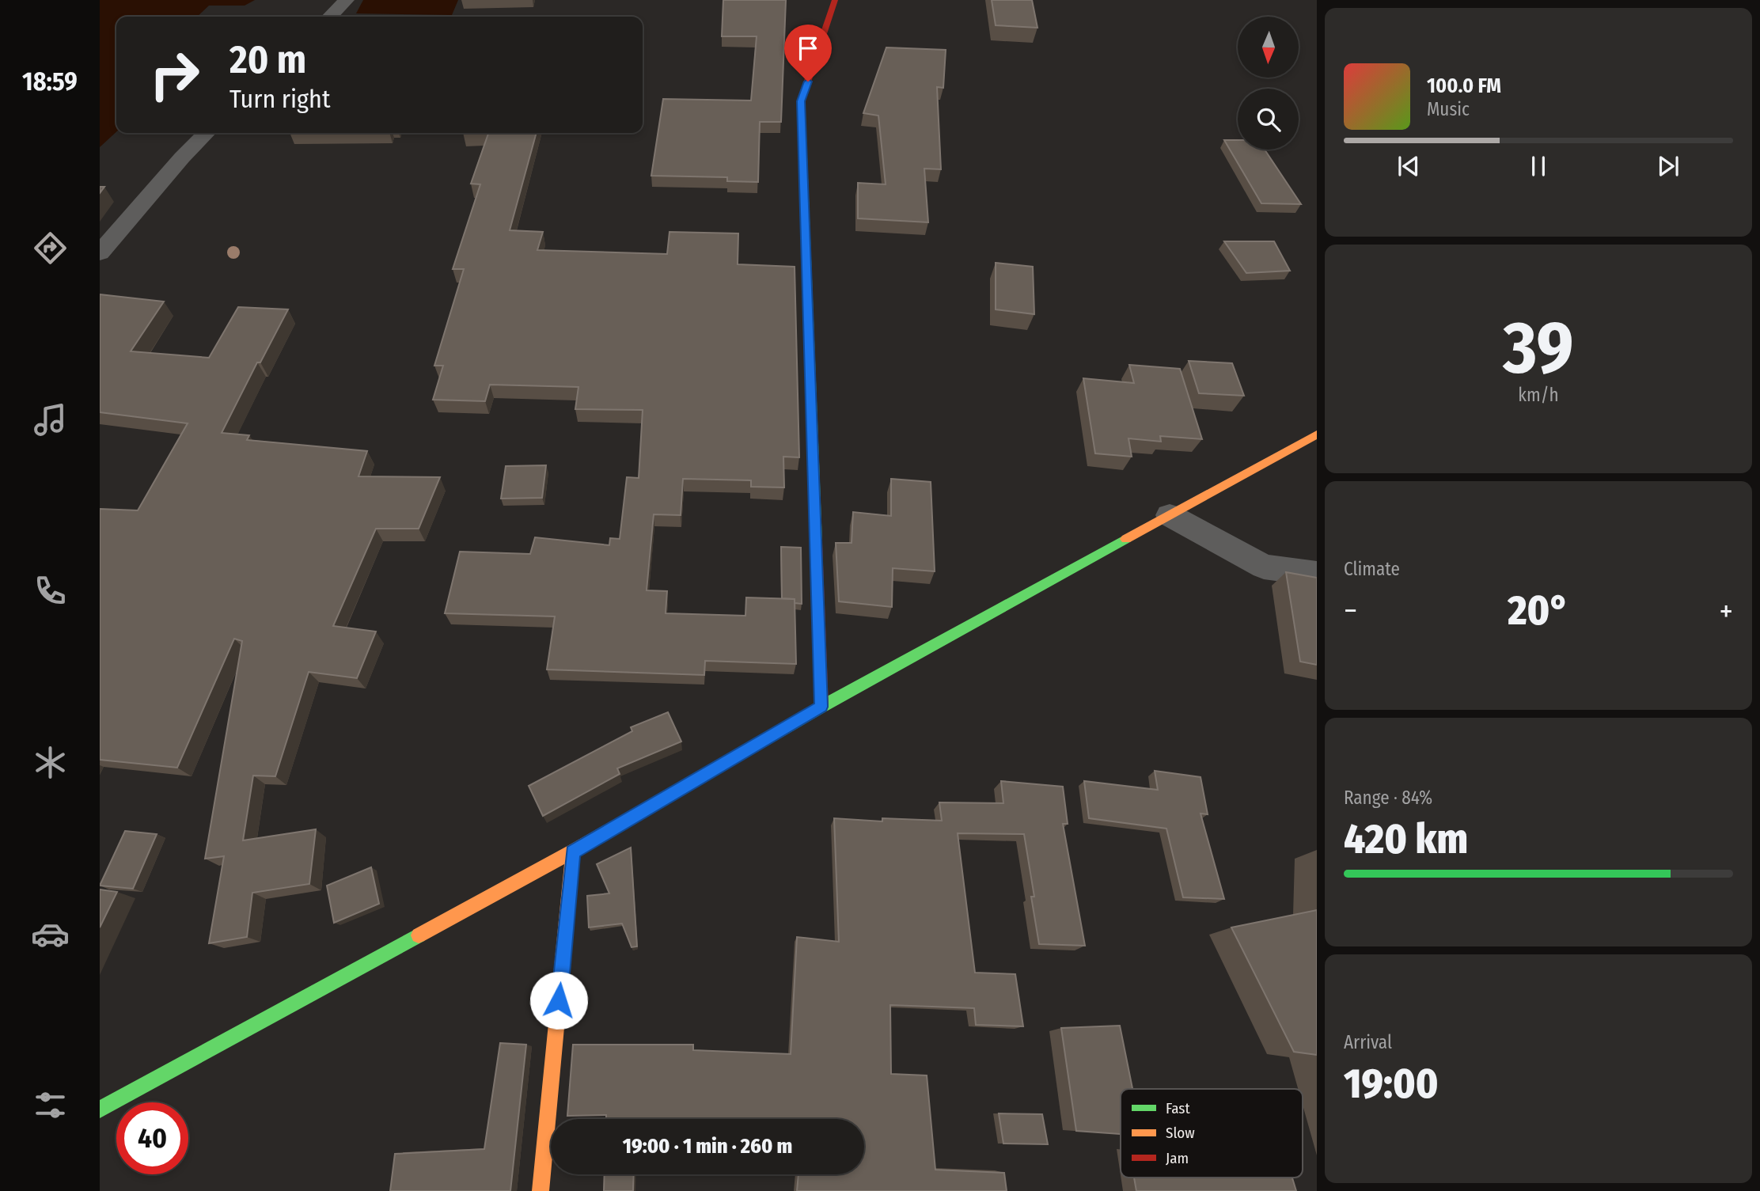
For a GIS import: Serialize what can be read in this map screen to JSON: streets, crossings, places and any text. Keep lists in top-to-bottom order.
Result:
{
  "legend": ["Fast", "Slow", "Jam"],
  "north": "bottom",
  "page": {
    "tabs": "18:59",
    "turn": ["20 m", "Turn right"],
    "song": ["100.0 FM", "Music"],
    "tile": [
      ["39", "km/h"],
      "Climate",
      ["Range · 84%", "420 km"],
      ["Arrival", "19:00"]
    ],
    "heat": ["−", "20°", "+"],
    "limit": "40",
    "trip": "19:00 · 1 min · 260 m"
  }
}
